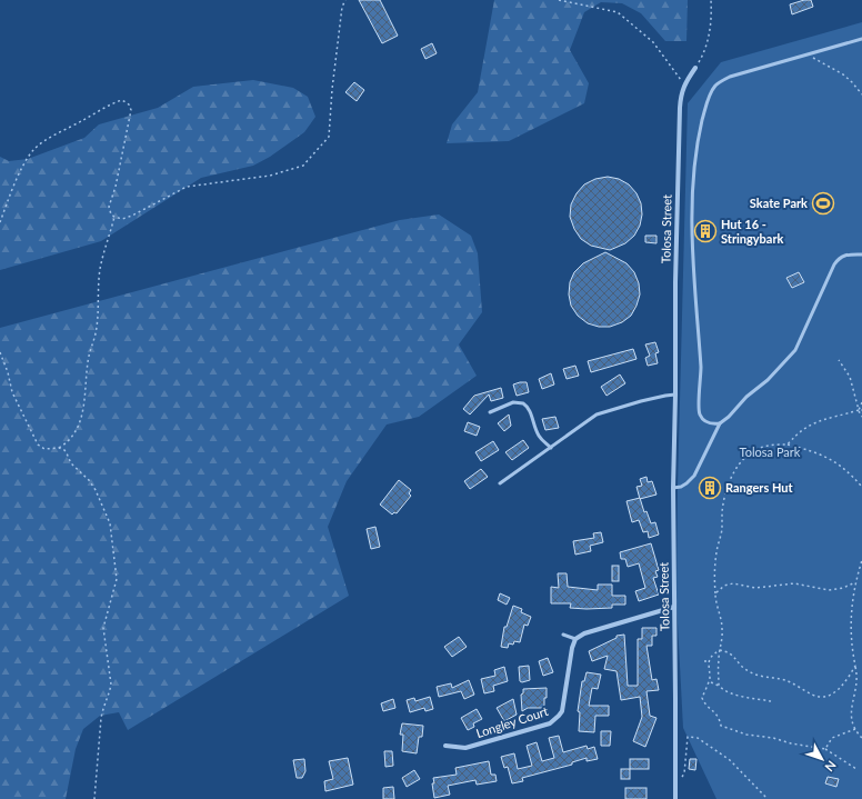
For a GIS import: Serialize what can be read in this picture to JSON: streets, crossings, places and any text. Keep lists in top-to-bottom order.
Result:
{
  "streets": {
    "street": ["Tolosa Street", "Longley Court"]
  },
  "parks": ["Tolosa Park"],
  "places": {
    "sports": ["Skate Park"],
    "building": ["Hut 16 - Stringybark", "Rangers Hut"]
  },
  "north": "bottom right"
}
